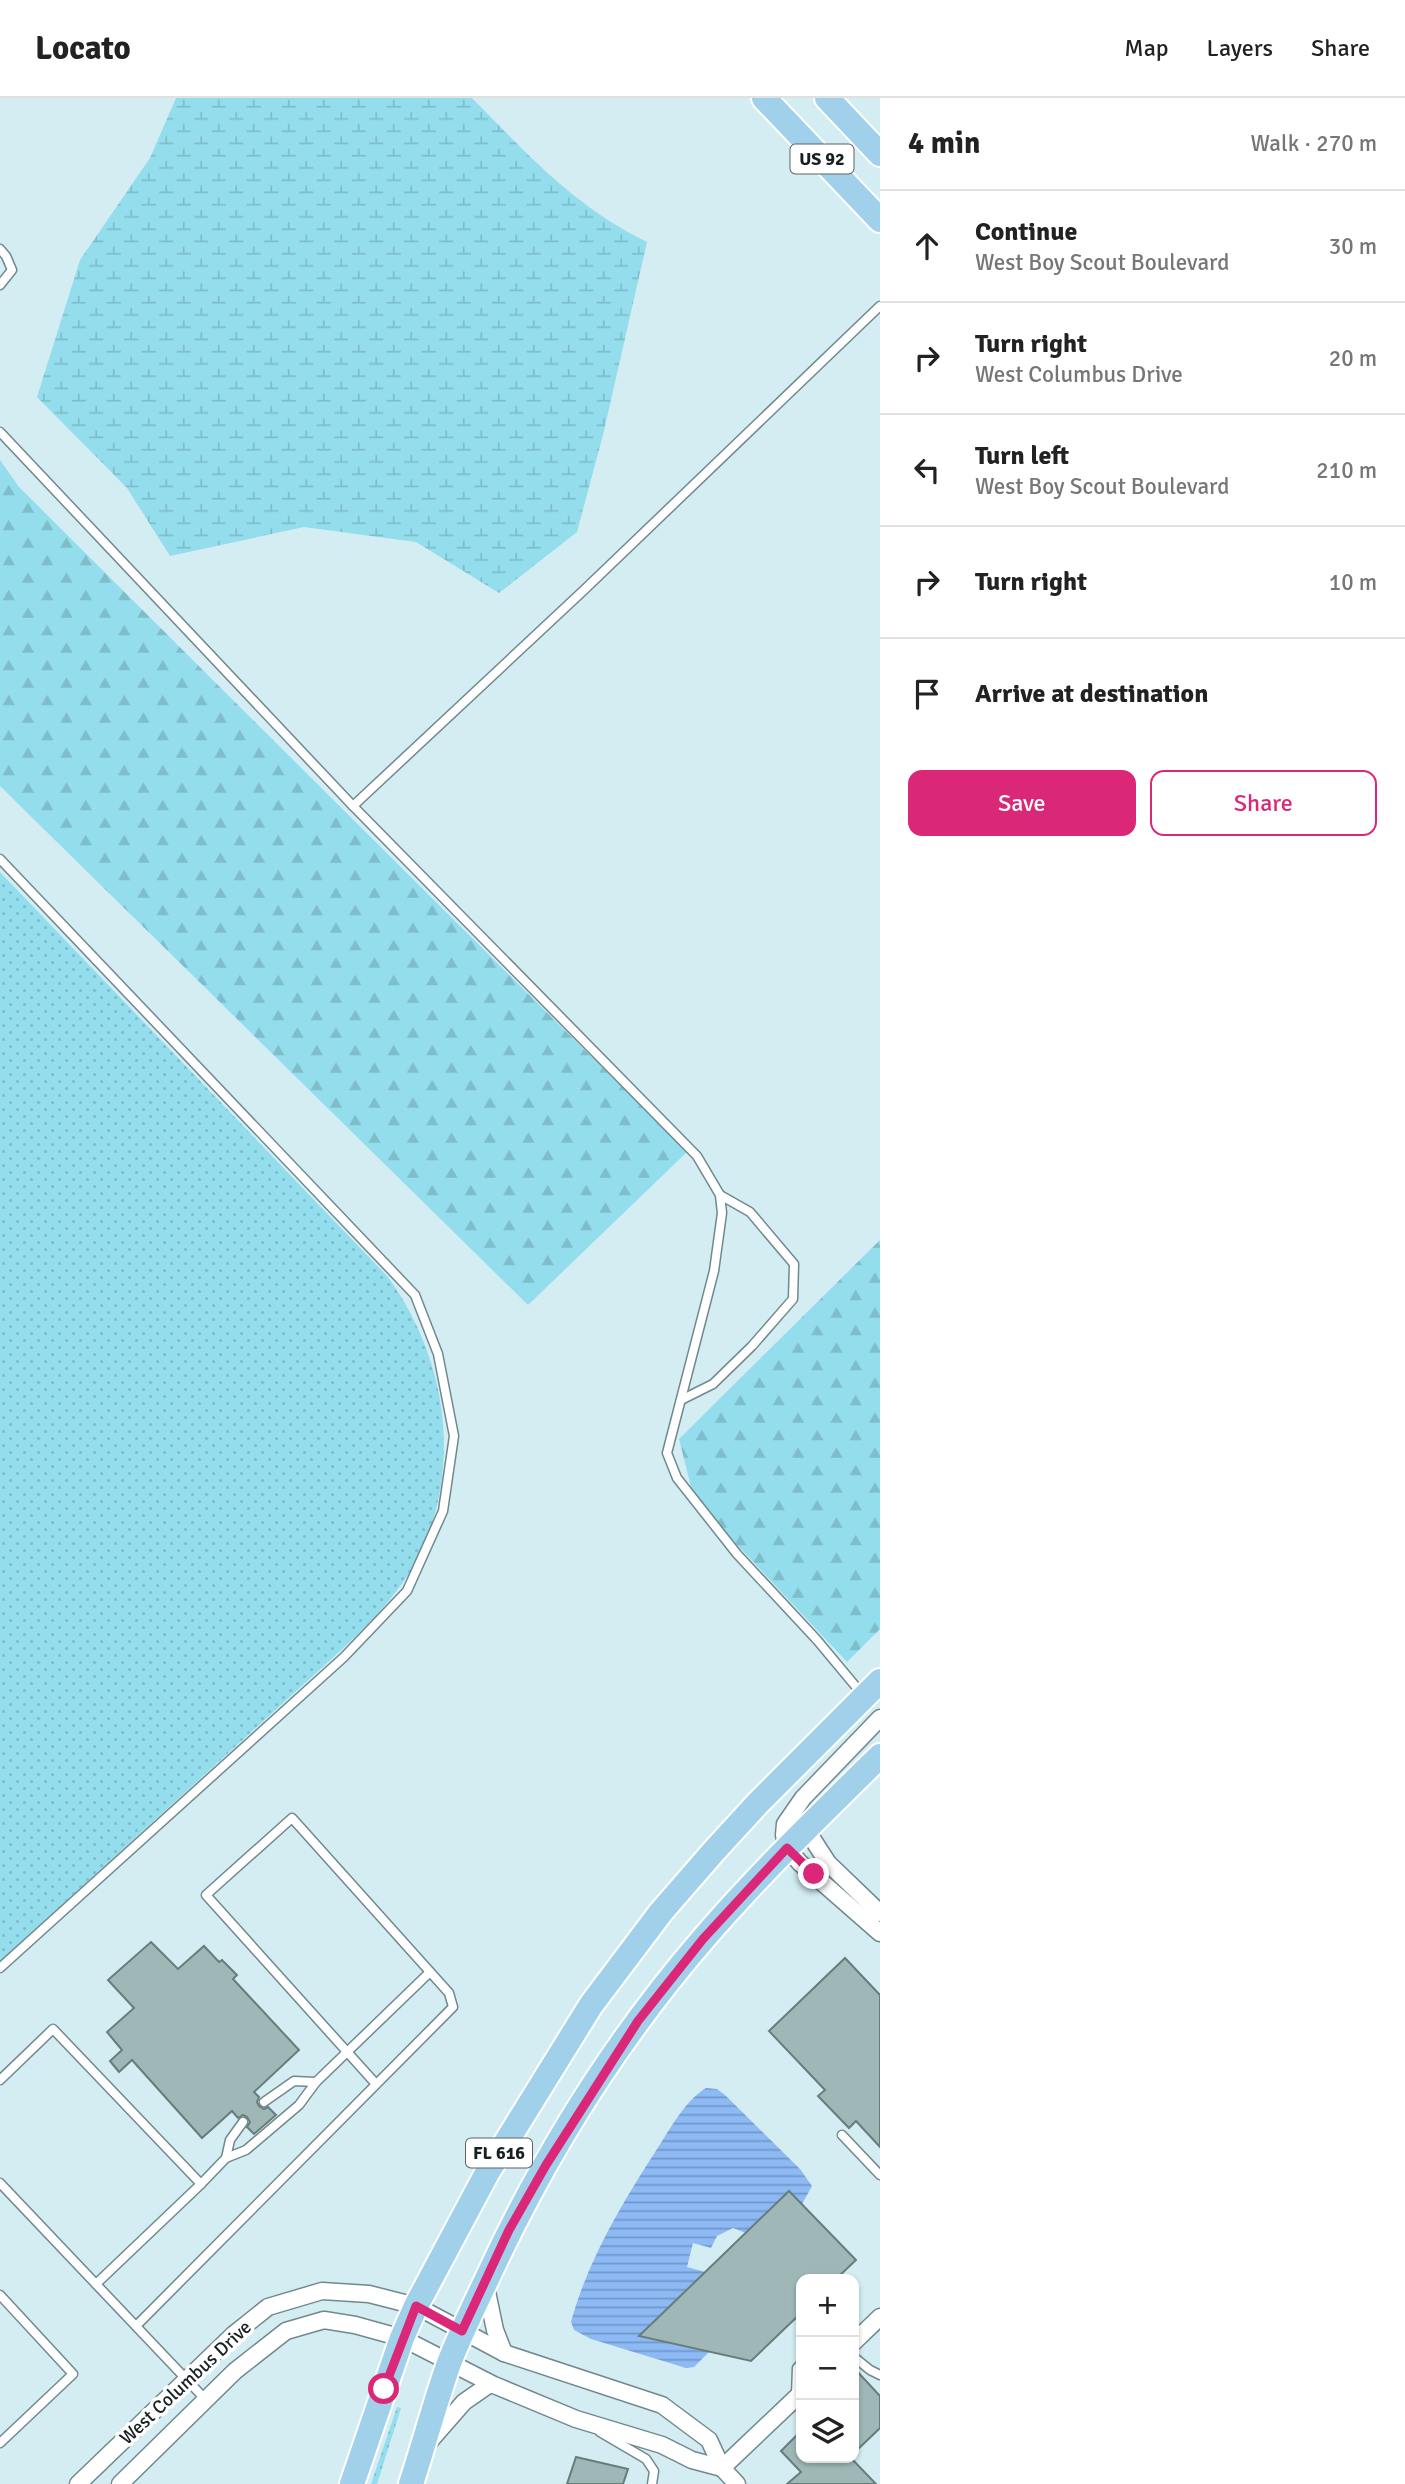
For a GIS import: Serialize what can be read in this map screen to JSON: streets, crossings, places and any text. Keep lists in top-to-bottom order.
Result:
{
  "streets": {
    "main road": ["US 92", "FL 616"],
    "street": ["West Columbus Drive"]
  },
  "crossings": [
    ["FL 616", "West Columbus Drive"]
  ],
  "page": {
    "header": "Locato",
    "nav": ["Map", "Layers", "Share"],
    "heading": ["4 min", "Walk · 270 m"],
    "list": [
      ["Continue", "West Boy Scout Boulevard", "30 m"],
      ["Turn right", "West Columbus Drive", "20 m"],
      ["Turn left", "West Boy Scout Boulevard", "210 m"],
      ["Turn right", "10 m"],
      "Arrive at destination"
    ],
    "buttons": ["Save", "Share"],
    "map_buttons": ["+", "−"]
  }
}
